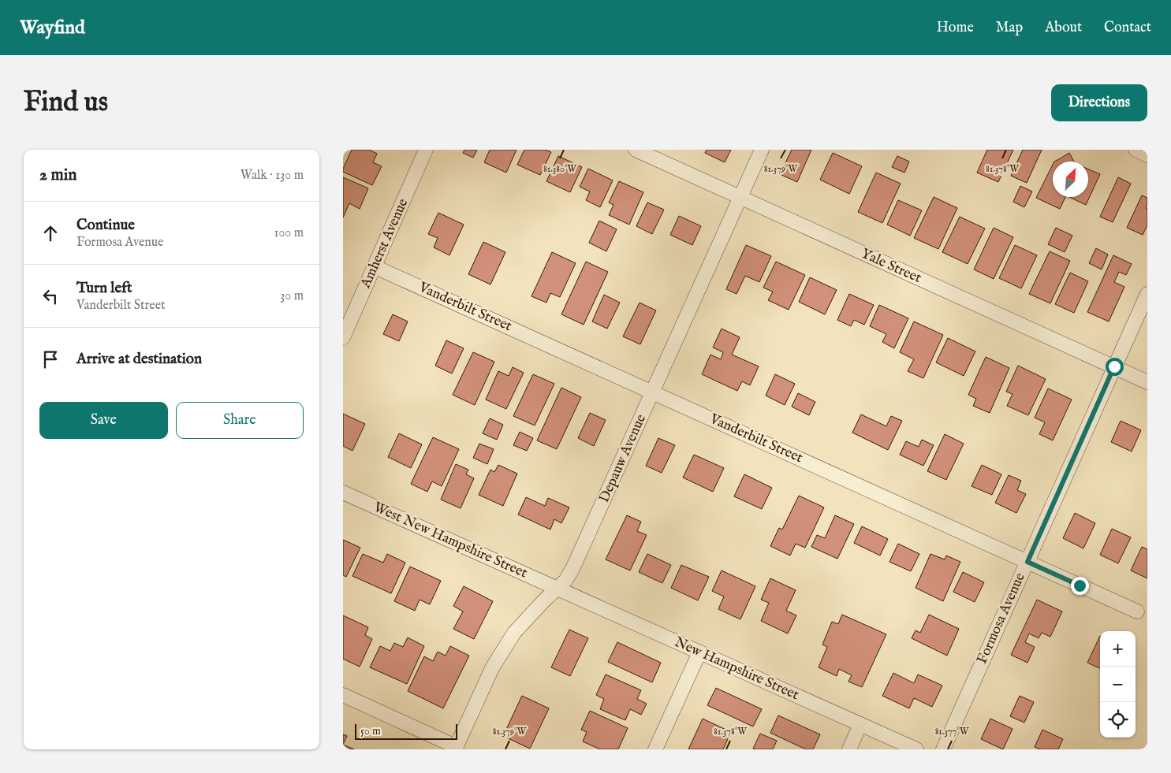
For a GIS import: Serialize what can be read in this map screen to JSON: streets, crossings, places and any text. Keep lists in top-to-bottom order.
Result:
{
  "streets": {
    "street": [
      "Amherst Avenue",
      "Yale Street",
      "Vanderbilt Street",
      "Depauw Avenue",
      "West New Hampshire Street",
      "Formosa Avenue",
      "New Hampshire Street"
    ]
  },
  "crossings": [
    ["Amherst Avenue", "Vanderbilt Street"],
    ["Yale Street", "Depauw Avenue"],
    ["Yale Street", "Formosa Avenue"],
    ["Vanderbilt Street", "Depauw Avenue"],
    ["Vanderbilt Street", "Formosa Avenue"],
    ["Depauw Avenue", "West New Hampshire Street"],
    ["Depauw Avenue", "New Hampshire Street"],
    ["West New Hampshire Street", "New Hampshire Street"]
  ],
  "scale_bar": "50 m",
  "north": "top right",
  "page": {
    "header": "Wayfind",
    "nav": [
      "Home",
      "Map",
      "About",
      "Contact"
    ],
    "buttons": [
      "Directions",
      ["Save", "Share"]
    ],
    "title": "Find us",
    "heading": ["2 min", "Walk · 130 m"],
    "list": [
      ["Continue", "Formosa Avenue", "100 m"],
      ["Turn left", "Vanderbilt Street", "30 m"],
      "Arrive at destination"
    ],
    "map_buttons": ["+", "−"],
    "scale": "50 m"
  },
  "coordinates": [
    "81.380°W",
    "81.379°W",
    "81.378°W",
    "81.377°W"
  ]
}
